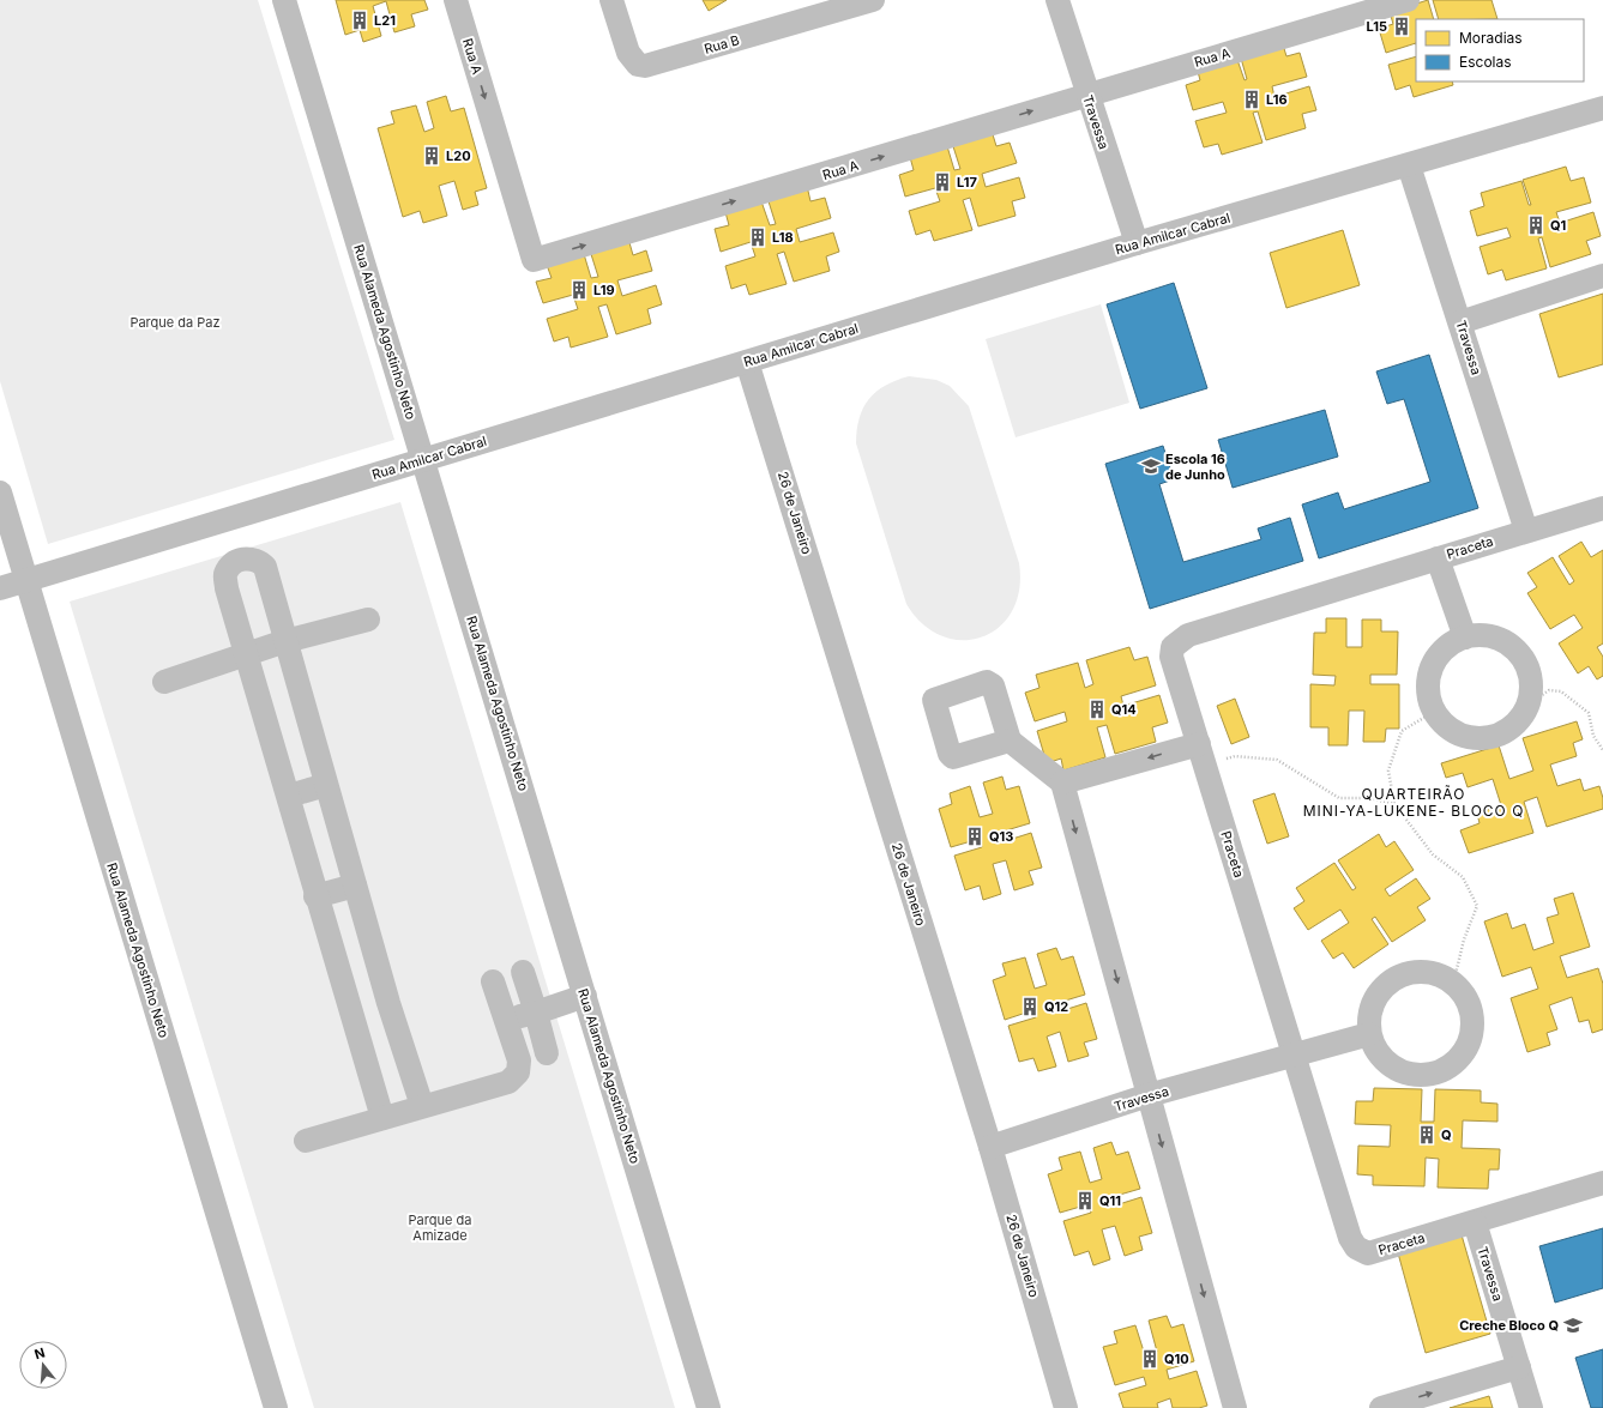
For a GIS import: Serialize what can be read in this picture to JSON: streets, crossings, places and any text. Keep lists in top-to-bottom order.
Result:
{
  "streets": {
    "street": [
      "Rua B",
      "Rua A",
      "Travessa",
      "Rua Amilcar Cabral",
      "Rua Alameda Agostinho Neto",
      "26 de Janeiro",
      "Praceta"
    ]
  },
  "crossings": [
    ["Rua A", "Travessa"],
    ["Travessa", "Rua Amilcar Cabral"],
    ["Travessa", "26 de Janeiro"],
    ["Travessa", "Praceta"],
    ["Rua Amilcar Cabral", "Rua Alameda Agostinho Neto"],
    ["Rua Amilcar Cabral", "26 de Janeiro"]
  ],
  "districts": ["QUARTEIRÃO MINI-YA-LUKENE- BLOCO Q"],
  "parks": ["Parque da Paz", "Parque da Amizade"],
  "places": {
    "building": [
      "L21",
      "L15",
      "L16",
      "L20",
      "L17",
      "Q1",
      "L18",
      "L19",
      "Q14",
      "Q13",
      "Q12",
      "Q",
      "Q11",
      "Q10"
    ],
    "school or university": ["Escola 16 de Junho", "Creche Bloco Q"]
  },
  "legend": ["Moradias", "Escolas"],
  "north": "top"
}
